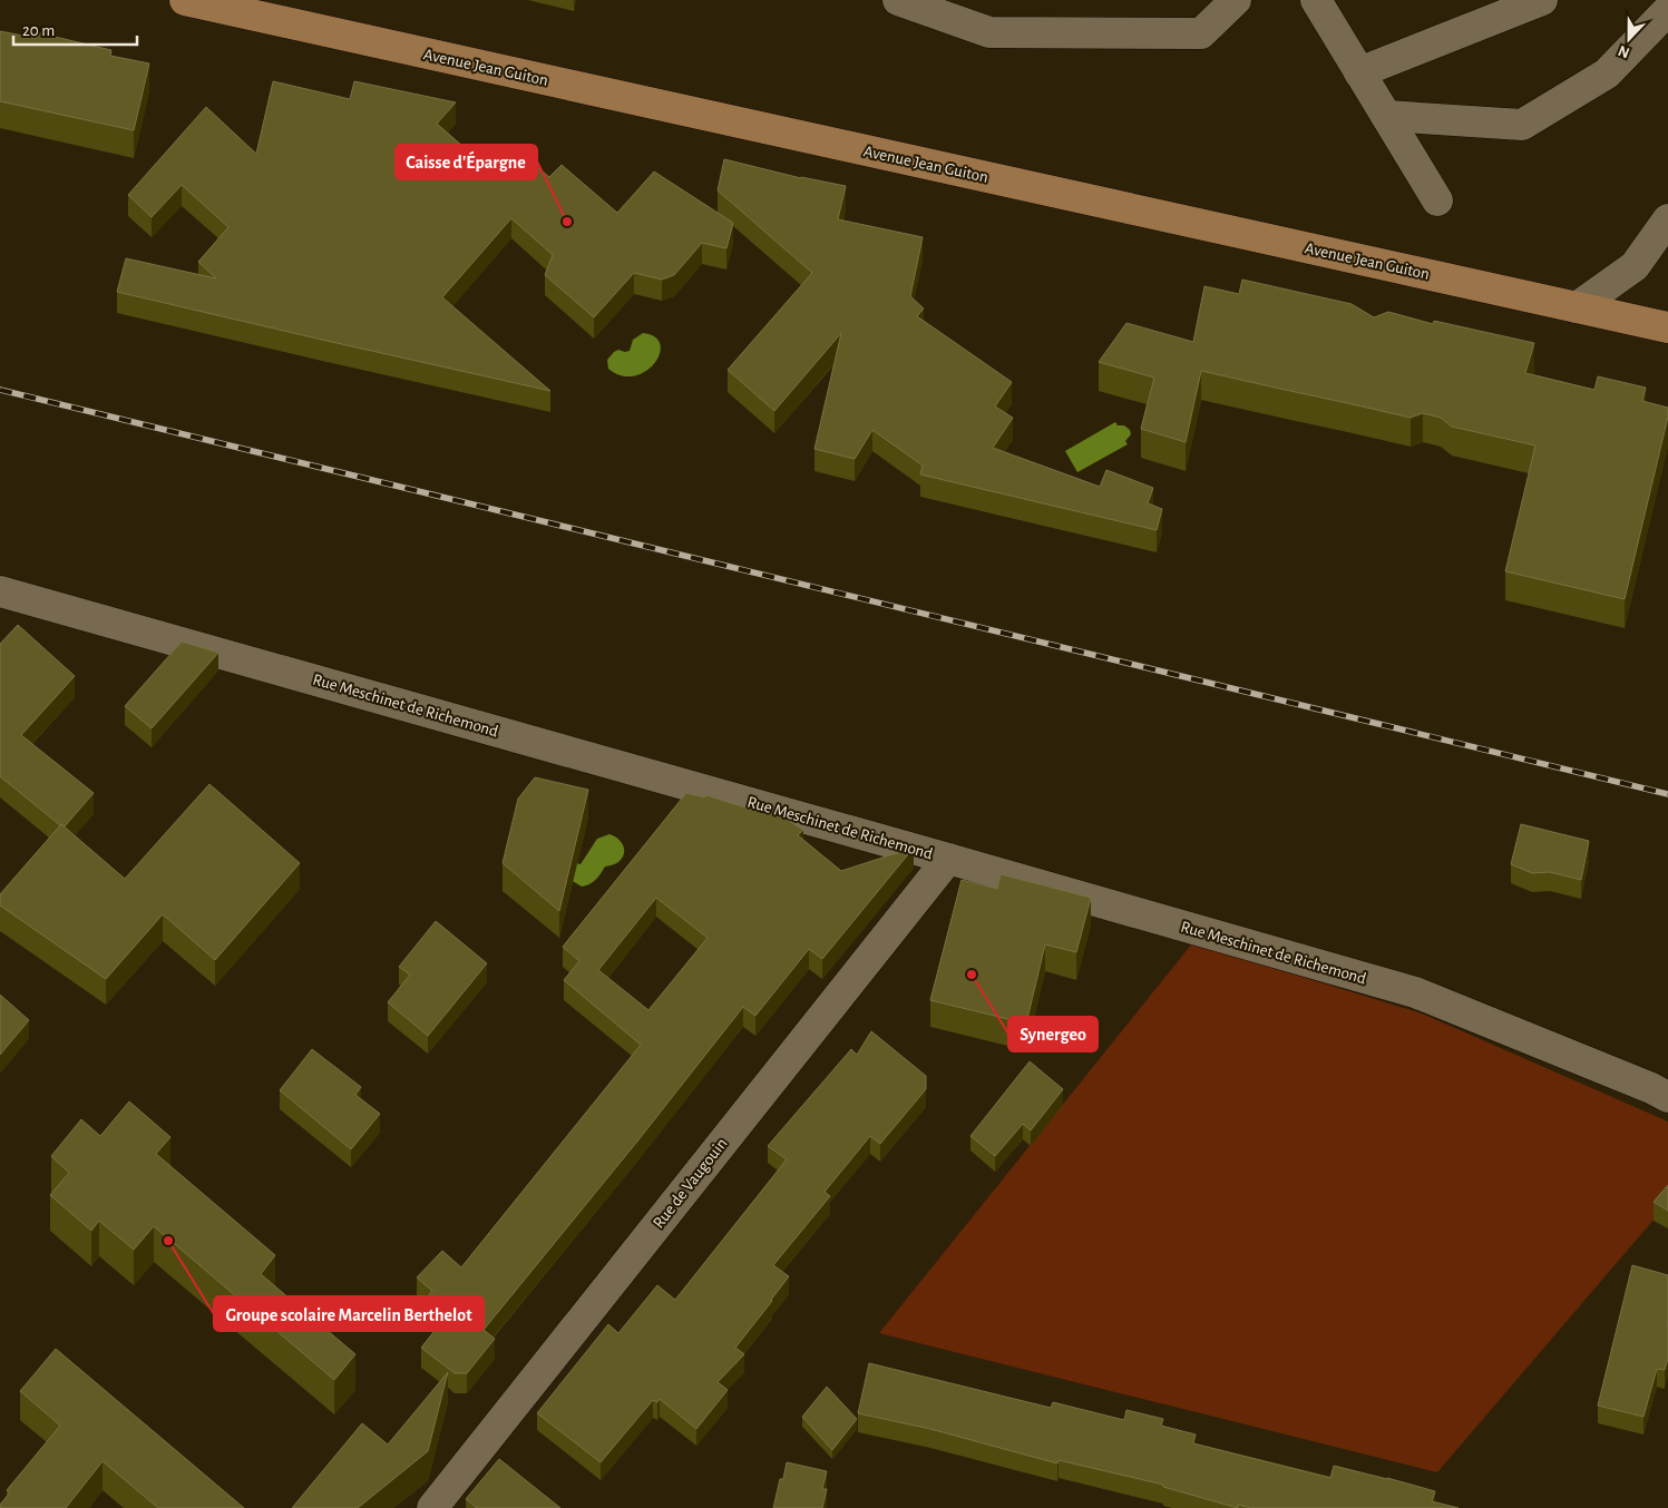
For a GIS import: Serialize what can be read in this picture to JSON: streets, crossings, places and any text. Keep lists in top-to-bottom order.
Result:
{
  "streets": {
    "main road": ["Avenue Jean Guiton"],
    "street": ["Rue Meschinet de Richemond", "Rue de Vaugouin"]
  },
  "crossings": [
    ["Rue Meschinet de Richemond", "Rue de Vaugouin"]
  ],
  "places": ["Caisse d'Épargne", "Synergeo", "Groupe scolaire Marcelin Berthelot"],
  "scale_bar": "20 m",
  "north": "bottom"
}
